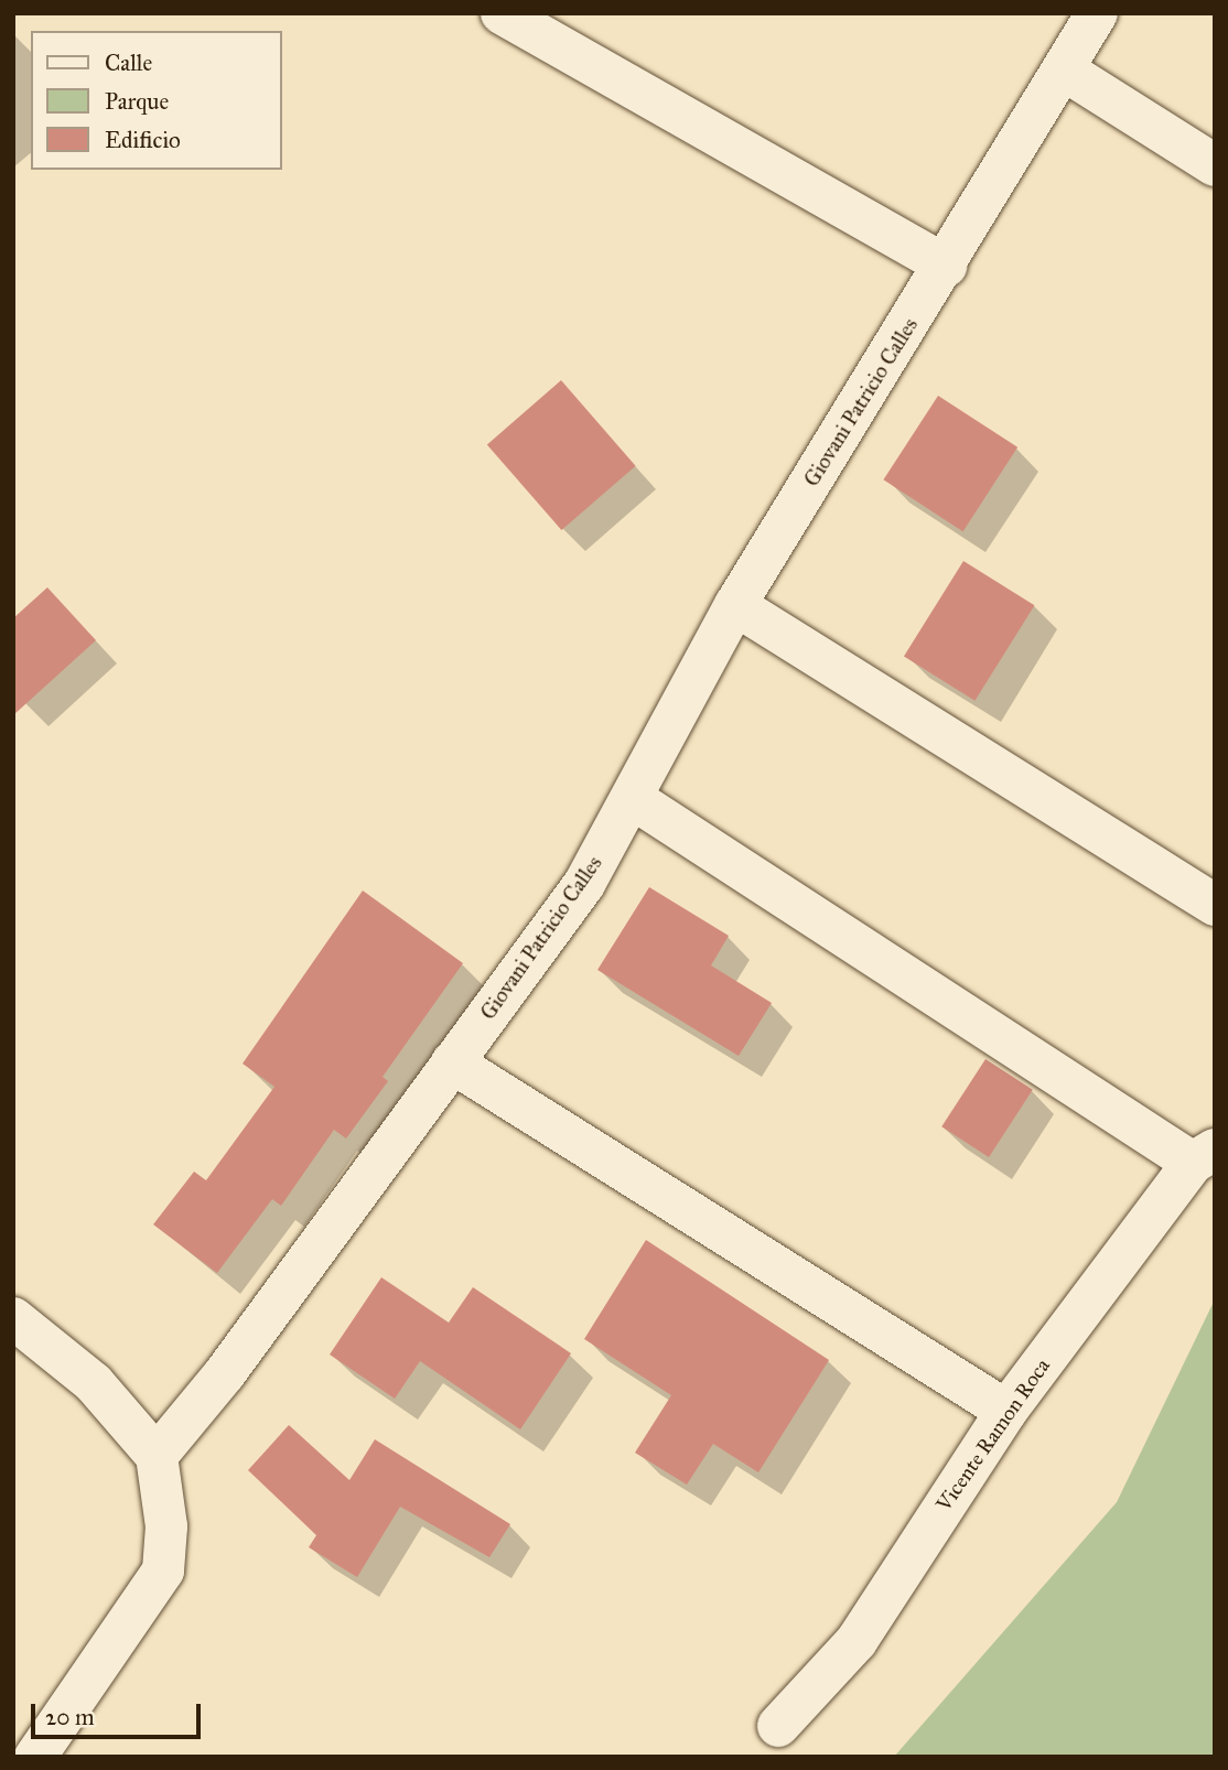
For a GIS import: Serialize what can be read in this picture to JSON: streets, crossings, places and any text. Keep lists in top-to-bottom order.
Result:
{
  "streets": {
    "street": ["Giovani Patricio Calles", "Vicente Ramon Roca"]
  },
  "legend": ["Calle", "Parque", "Edificio"],
  "scale_bar": "20 m"
}
